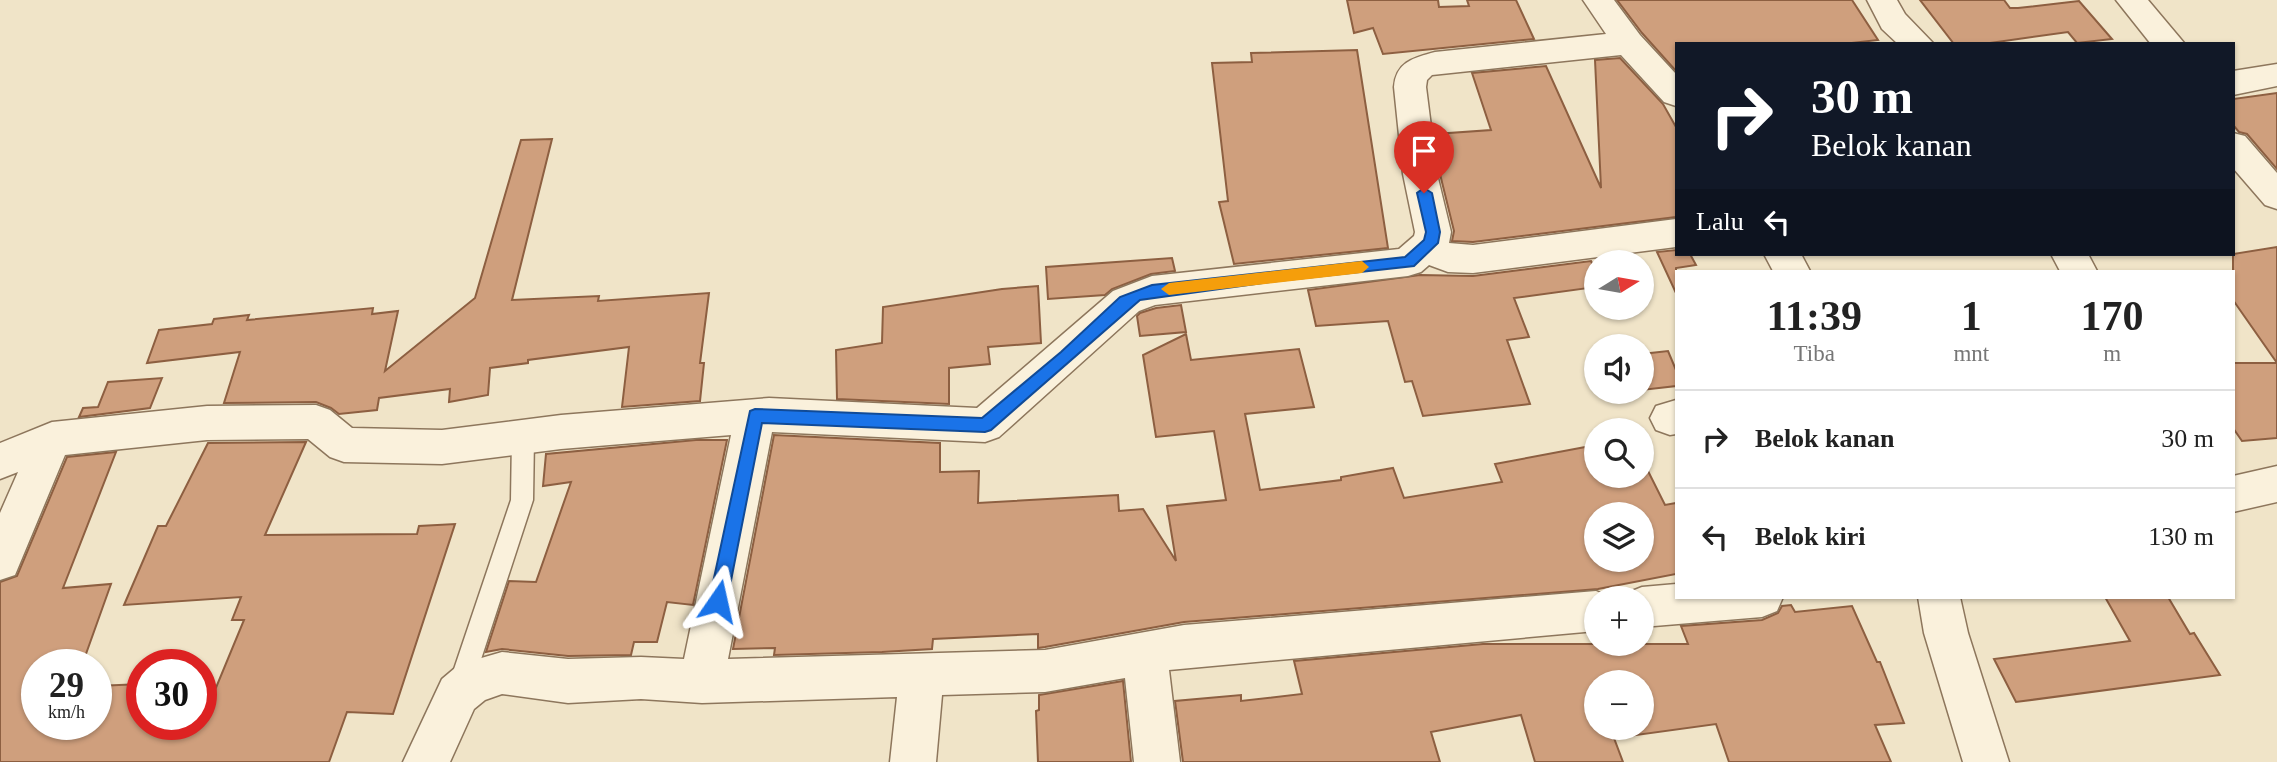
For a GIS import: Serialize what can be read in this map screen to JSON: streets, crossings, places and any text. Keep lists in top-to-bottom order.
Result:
{
  "north": "right",
  "page": {
    "turn": ["30 m", "Belok kanan"],
    "then": "Lalu",
    "map_buttons": ["+", "−"],
    "eta": [
      "11:39",
      "Tiba",
      "1",
      "mnt",
      "170",
      "m"
    ],
    "list": [
      {
        "name": "Belok kanan",
        "value": "30 m"
      },
      {
        "name": "Belok kiri",
        "value": "130 m"
      }
    ],
    "speed": "29 km/h",
    "limit": "30"
  }
}
